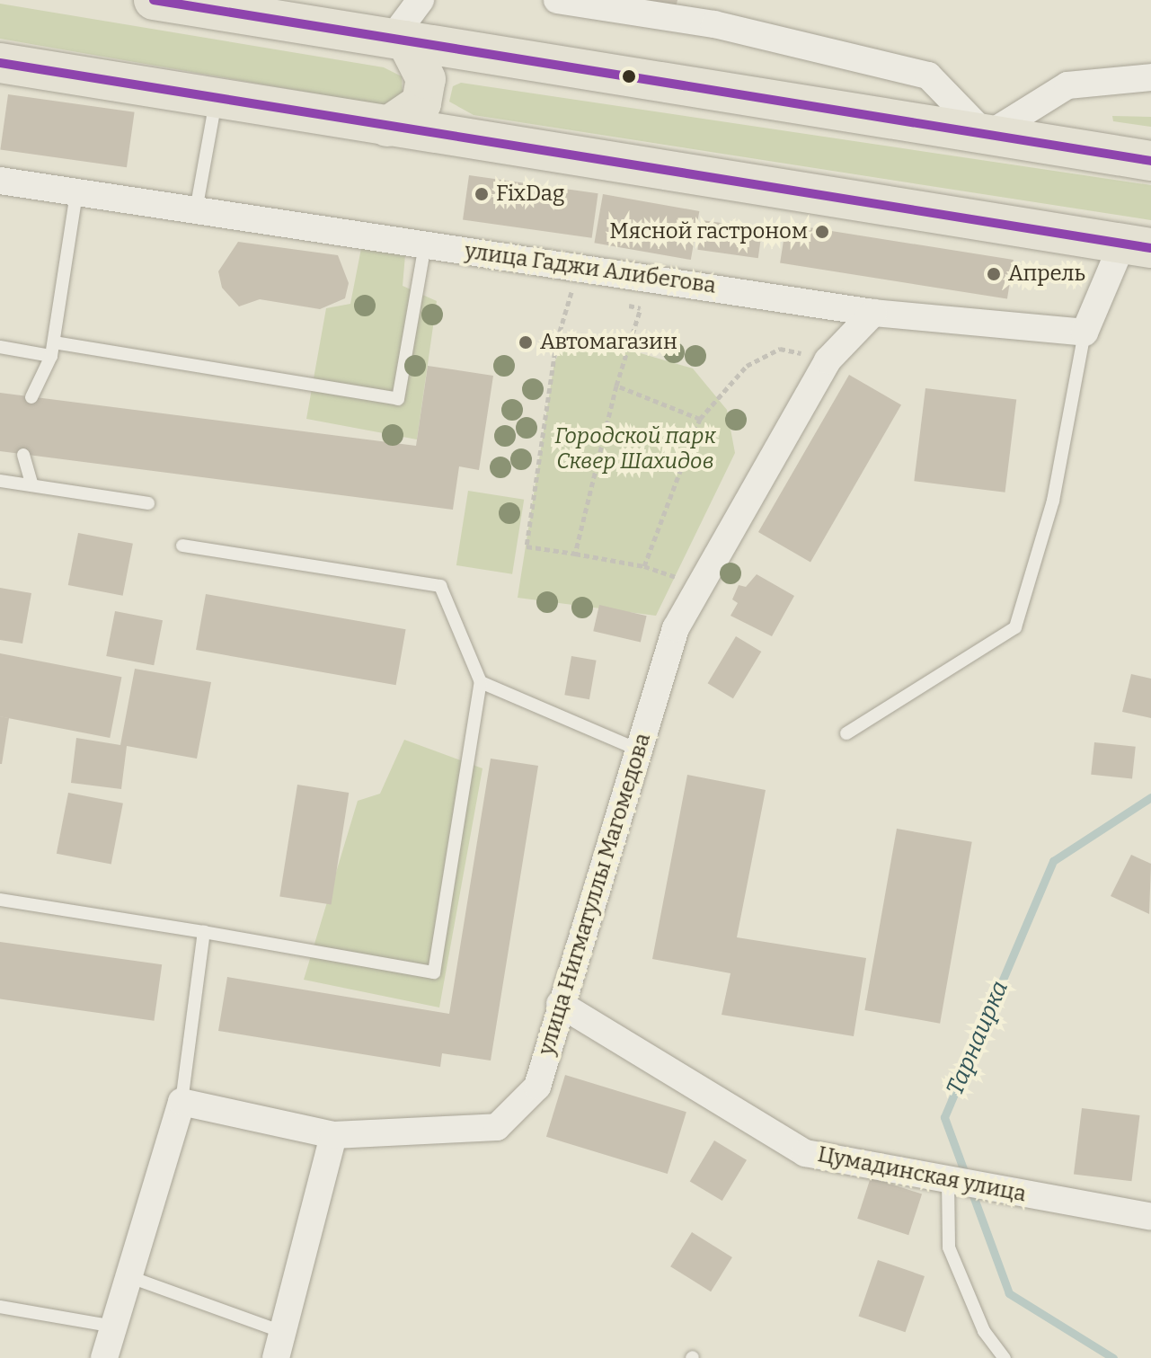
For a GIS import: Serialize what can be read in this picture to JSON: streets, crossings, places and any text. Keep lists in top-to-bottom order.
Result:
{
  "streets": {
    "street": ["улица Гаджи Алибегова", "улица Нигматуллы Магомедова", "Цумадинская улица"]
  },
  "crossings": [
    ["улица Гаджи Алибегова", "улица Нигматуллы Магомедова"],
    ["улица Нигматуллы Магомедова", "Цумадинская улица"]
  ],
  "water": ["Тарнаирка"],
  "parks": ["Городской парк Сквер Шахидов"],
  "places": [
    "FixDag",
    "Мясной гастроном",
    "Апрель",
    "Автомагазин"
  ]
}
